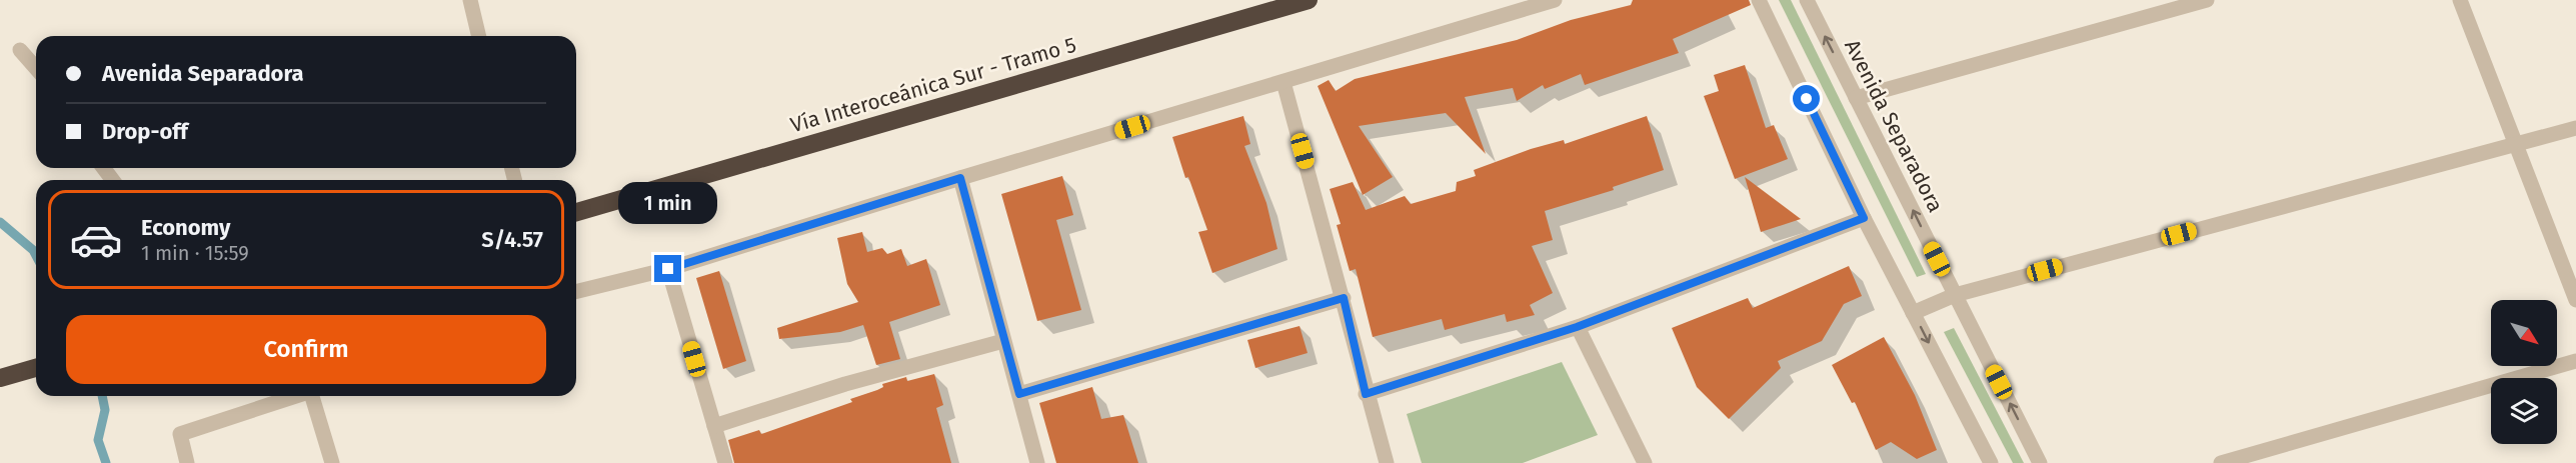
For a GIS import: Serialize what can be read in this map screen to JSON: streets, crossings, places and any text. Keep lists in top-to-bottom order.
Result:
{
  "streets": {
    "highway": ["Vía Interoceánica Sur - Tramo 5"],
    "street": ["Avenida Separadora"]
  },
  "north": "bottom right",
  "page": {
    "banner": ["Avenida Separadora", "Drop-off"],
    "bubble": "1 min",
    "list": [
      {
        "name": "Economy",
        "note": "1 min · 15:59",
        "value": "S/4.57"
      }
    ],
    "buttons": "Confirm"
  }
}
